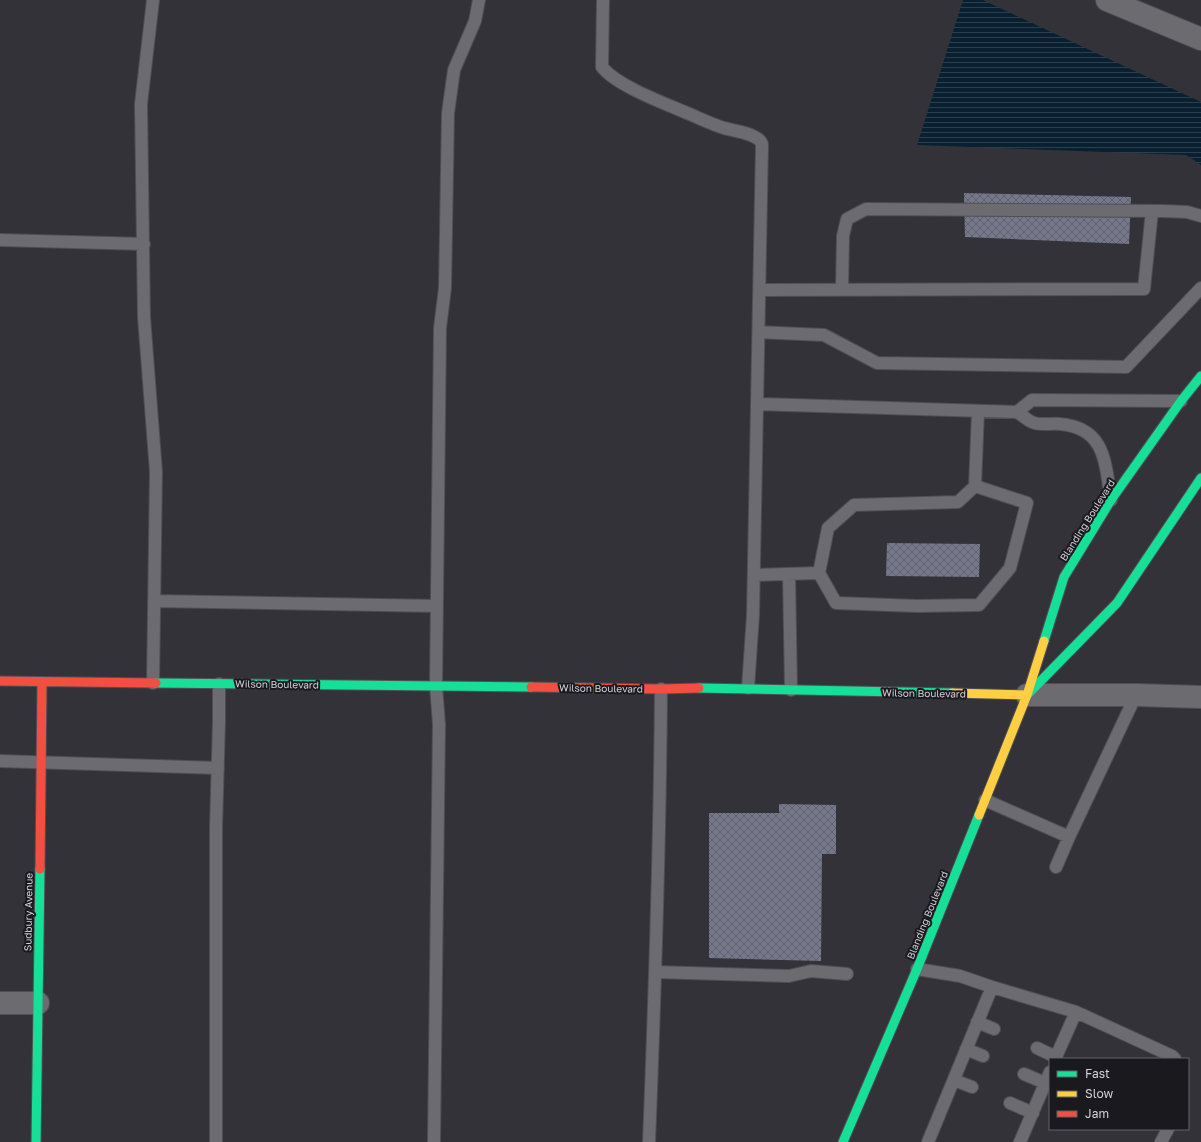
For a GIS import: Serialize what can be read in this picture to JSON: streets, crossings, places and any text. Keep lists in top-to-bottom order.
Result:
{
  "streets": {
    "main road": ["Blanding Boulevard", "Wilson Boulevard", "Sudbury Avenue"]
  },
  "crossings": [
    ["Blanding Boulevard", "Wilson Boulevard"],
    ["Wilson Boulevard", "Sudbury Avenue"]
  ],
  "legend": ["Fast", "Slow", "Jam"]
}
